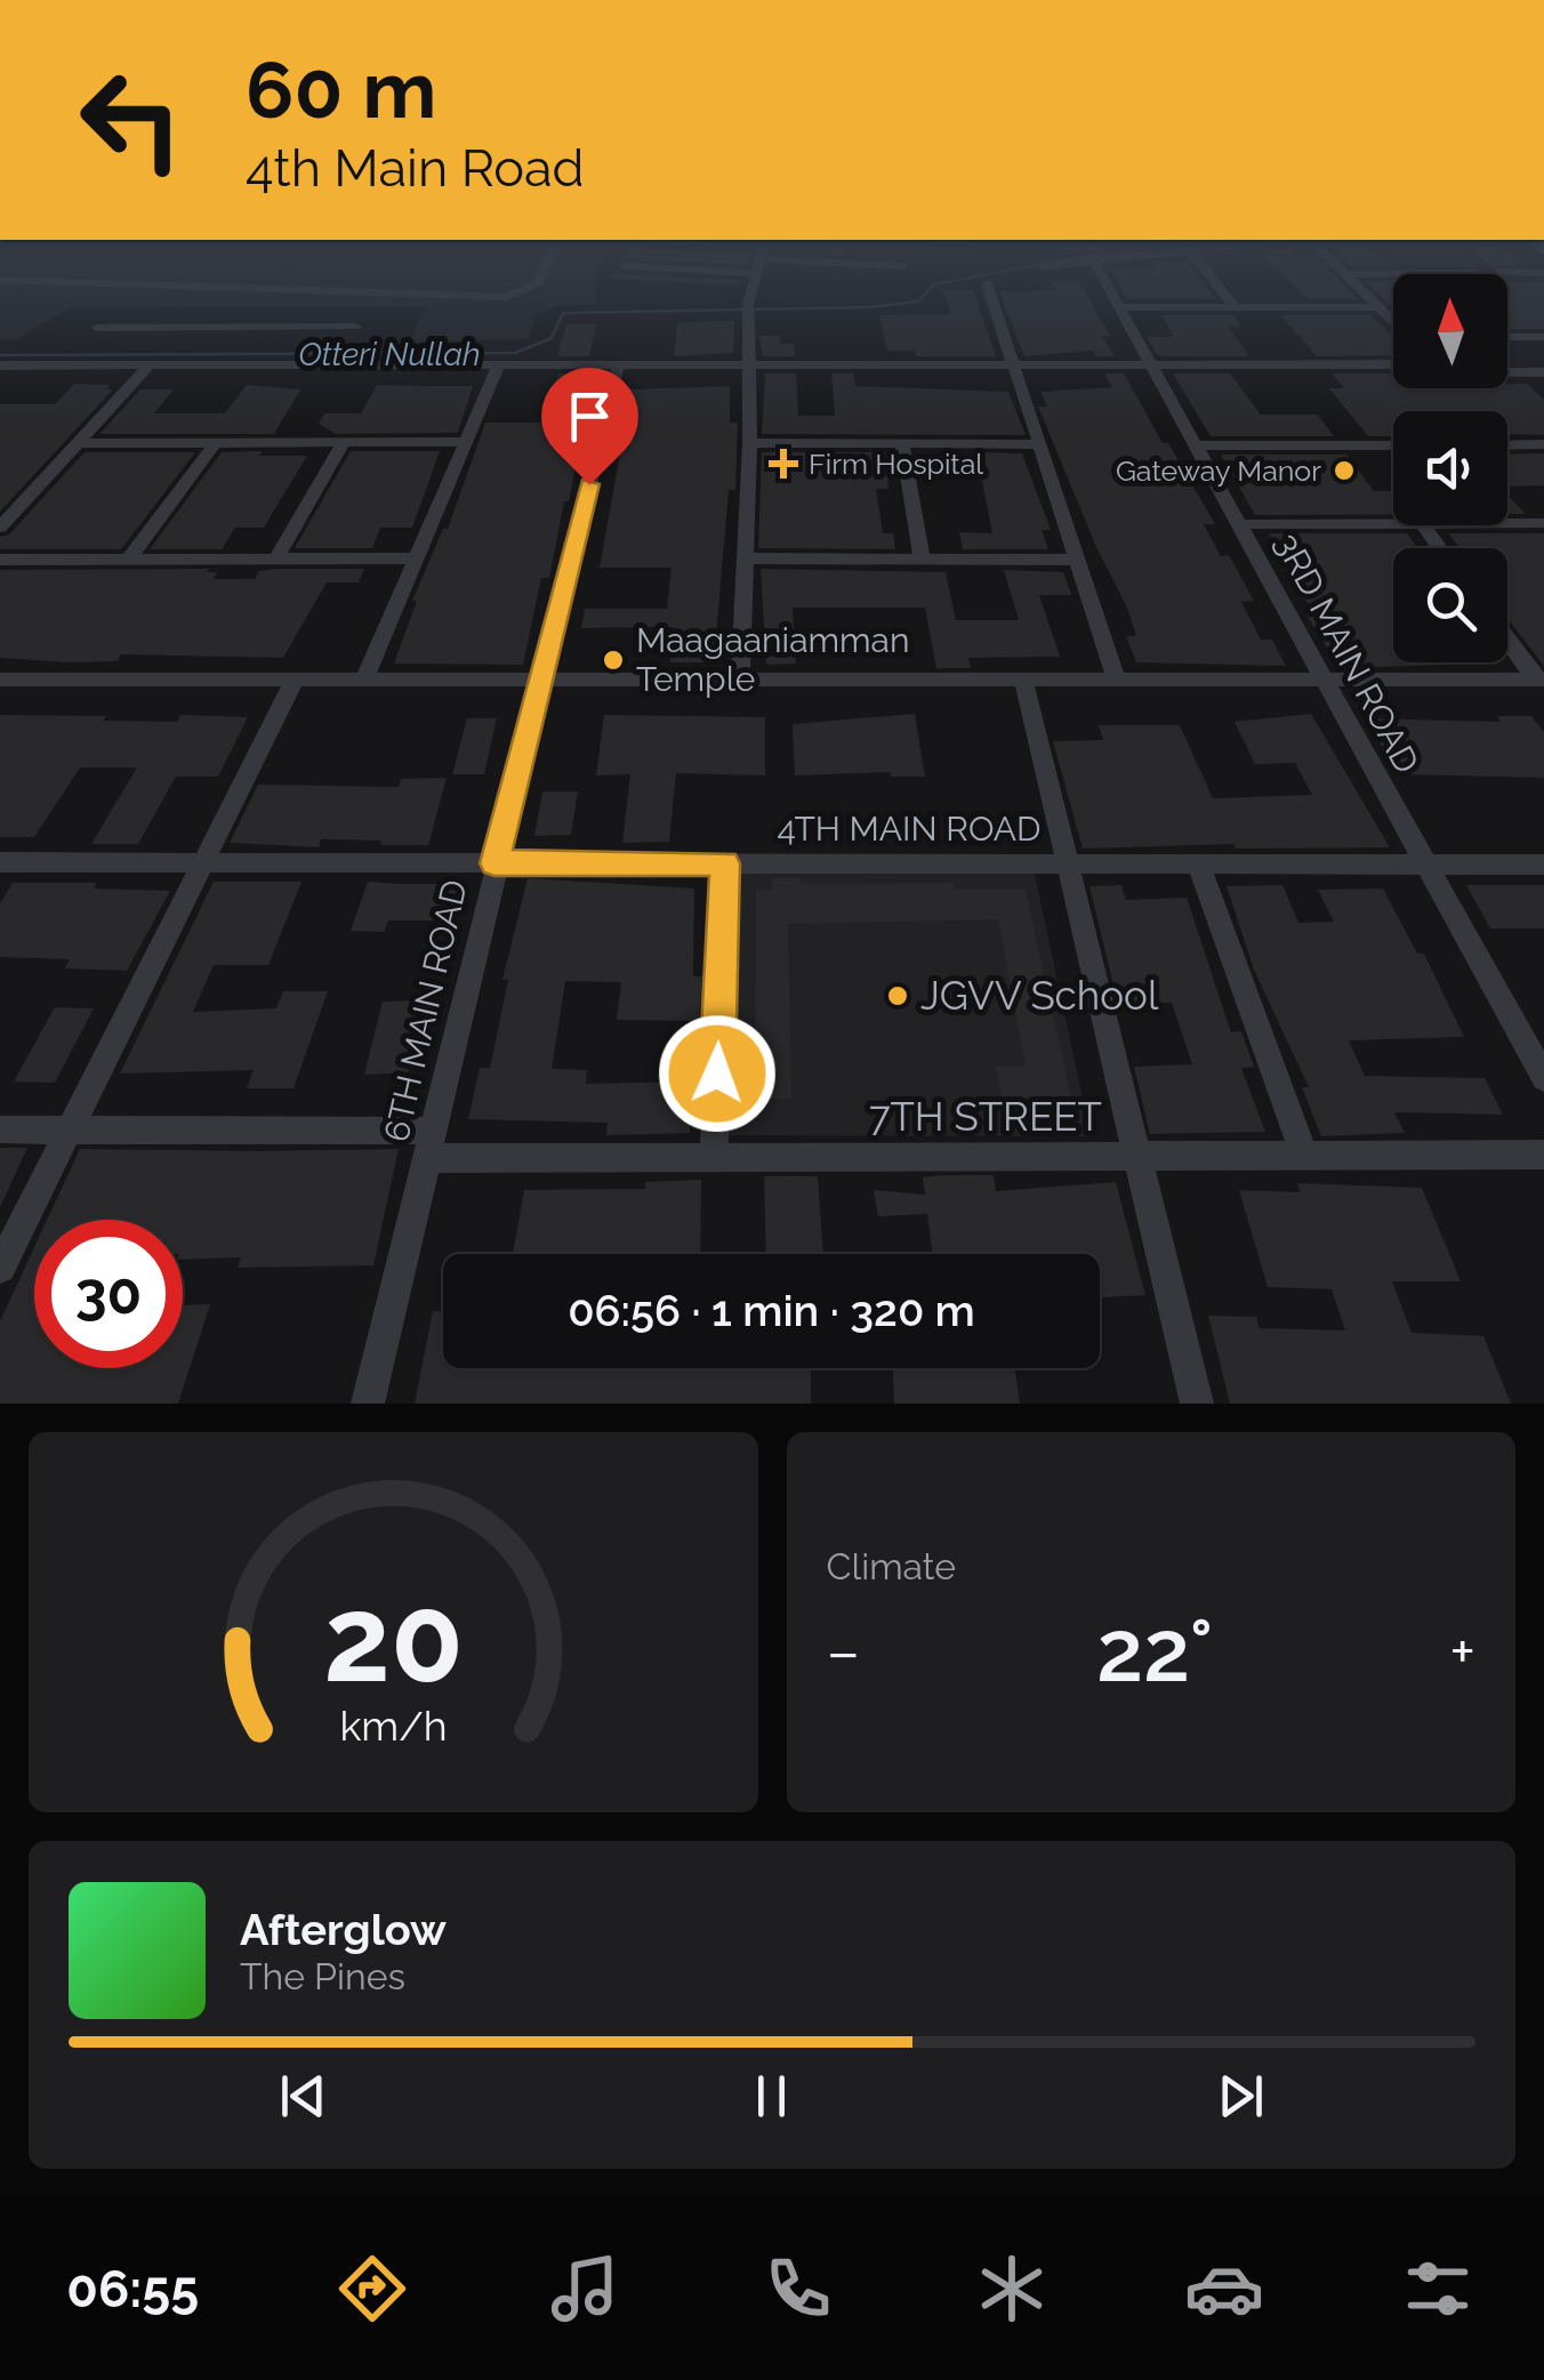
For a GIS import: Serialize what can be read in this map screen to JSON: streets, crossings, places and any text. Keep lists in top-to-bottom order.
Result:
{
  "streets": {
    "street": [
      "3RD MAIN ROAD",
      "4TH MAIN ROAD",
      "6TH MAIN ROAD",
      "7TH STREET"
    ]
  },
  "crossings": [
    ["3RD MAIN ROAD", "4TH MAIN ROAD"],
    ["4TH MAIN ROAD", "6TH MAIN ROAD"],
    ["6TH MAIN ROAD", "7TH STREET"]
  ],
  "water": ["Otteri Nullah"],
  "places": {
    "health": ["Firm Hospital"],
    "other": ["Gateway Manor", "Maagaaniamman Temple", "JGVV School"]
  },
  "north": "top",
  "page": {
    "turn": ["60 m", "4th Main Road"],
    "limit": "30",
    "trip": "06:56 · 1 min · 320 m",
    "tile": "Climate",
    "heat": ["−", "22°", "+"],
    "song": ["Afterglow", "The Pines"],
    "tabs": "06:55",
    "gauge": ["20", "km/h"]
  }
}
